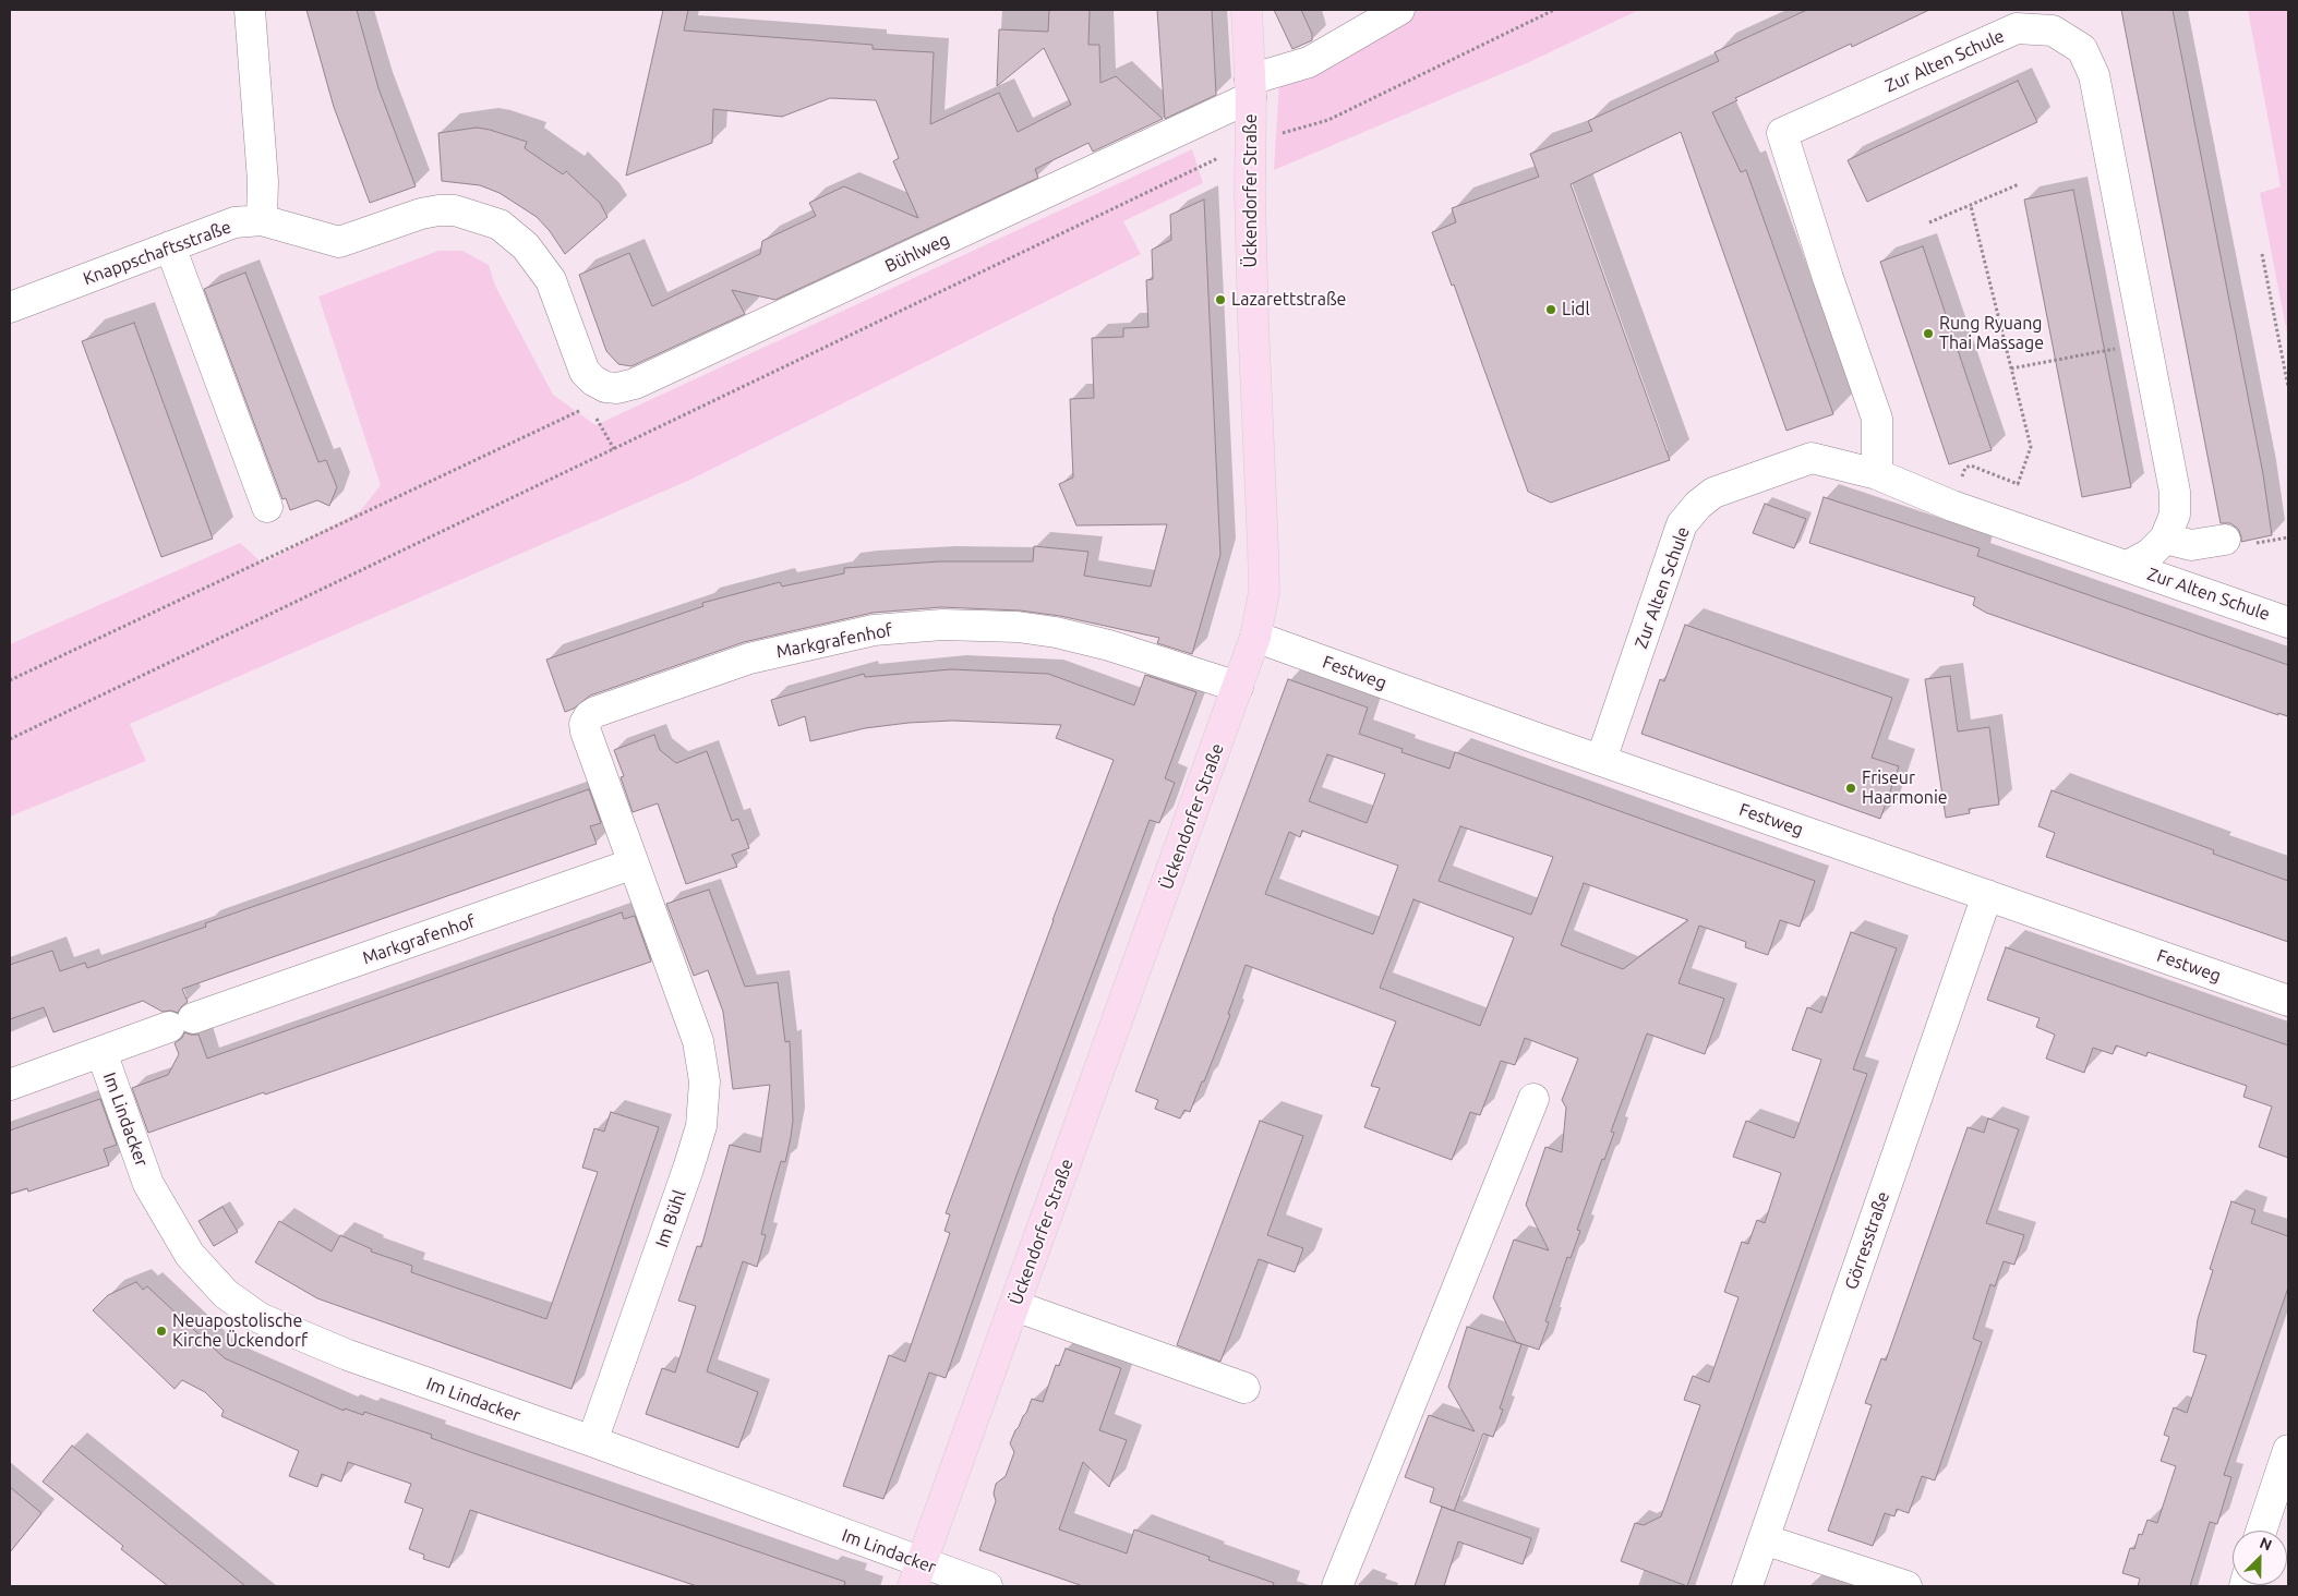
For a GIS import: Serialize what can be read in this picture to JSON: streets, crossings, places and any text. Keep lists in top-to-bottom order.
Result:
{
  "streets": {
    "main road": ["Ückendorfer Straße"],
    "street": [
      "Zur Alten Schule",
      "Knappschaftsstraße",
      "Bühlweg",
      "Markgrafenhof",
      "Festweg",
      "Im Lindacker",
      "Im Bühl",
      "Görresstraße"
    ]
  },
  "crossings": [
    ["Zur Alten Schule", "Festweg"],
    ["Ückendorfer Straße", "Bühlweg"],
    ["Ückendorfer Straße", "Markgrafenhof"],
    ["Ückendorfer Straße", "Festweg"],
    ["Ückendorfer Straße", "Im Lindacker"],
    ["Markgrafenhof", "Im Lindacker"],
    ["Markgrafenhof", "Im Bühl"],
    ["Festweg", "Görresstraße"],
    ["Im Lindacker", "Im Bühl"]
  ],
  "places": [
    "Lazarettstraße",
    "Lidl",
    "Rung Ryuang Thai Massage",
    "Friseur Haarmonie",
    "Neuapostolische Kirche Ückendorf"
  ],
  "north": "top right"
}
